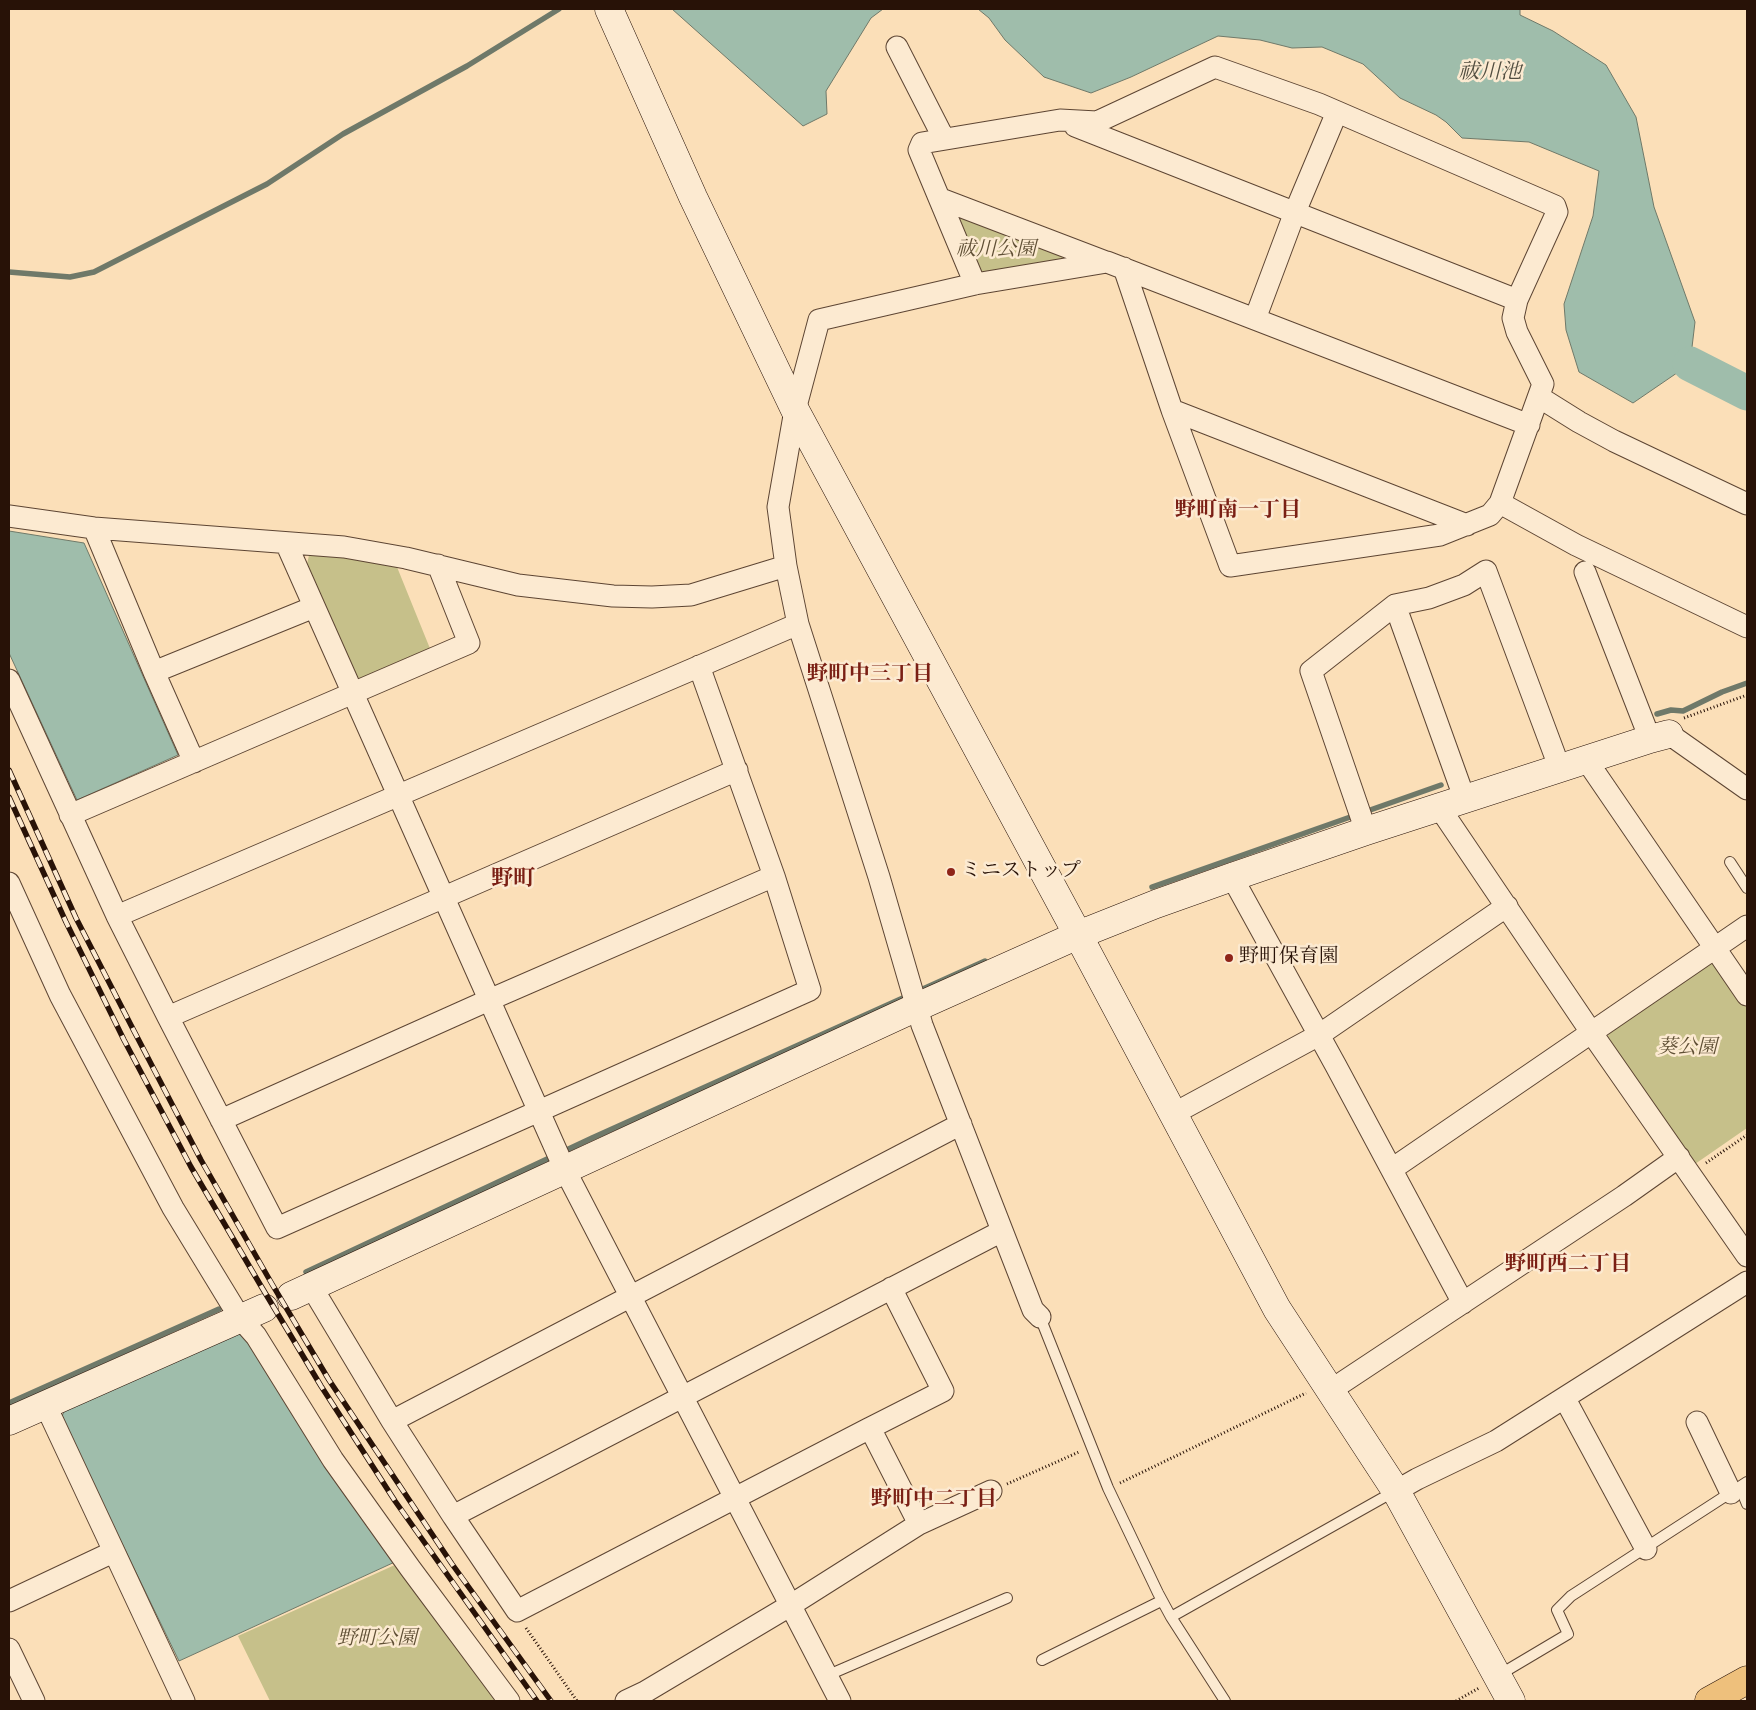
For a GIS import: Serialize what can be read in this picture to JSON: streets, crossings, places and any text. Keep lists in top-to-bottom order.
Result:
{
  "districts": [
    "野町南一丁目",
    "野町中三丁目",
    "野町",
    "野町西二丁目",
    "野町中二丁目"
  ],
  "water": ["祓川池"],
  "parks": ["祓川公園", "葵公園", "野町公園"],
  "places": ["ミニストップ", "野町保育園"]
}
